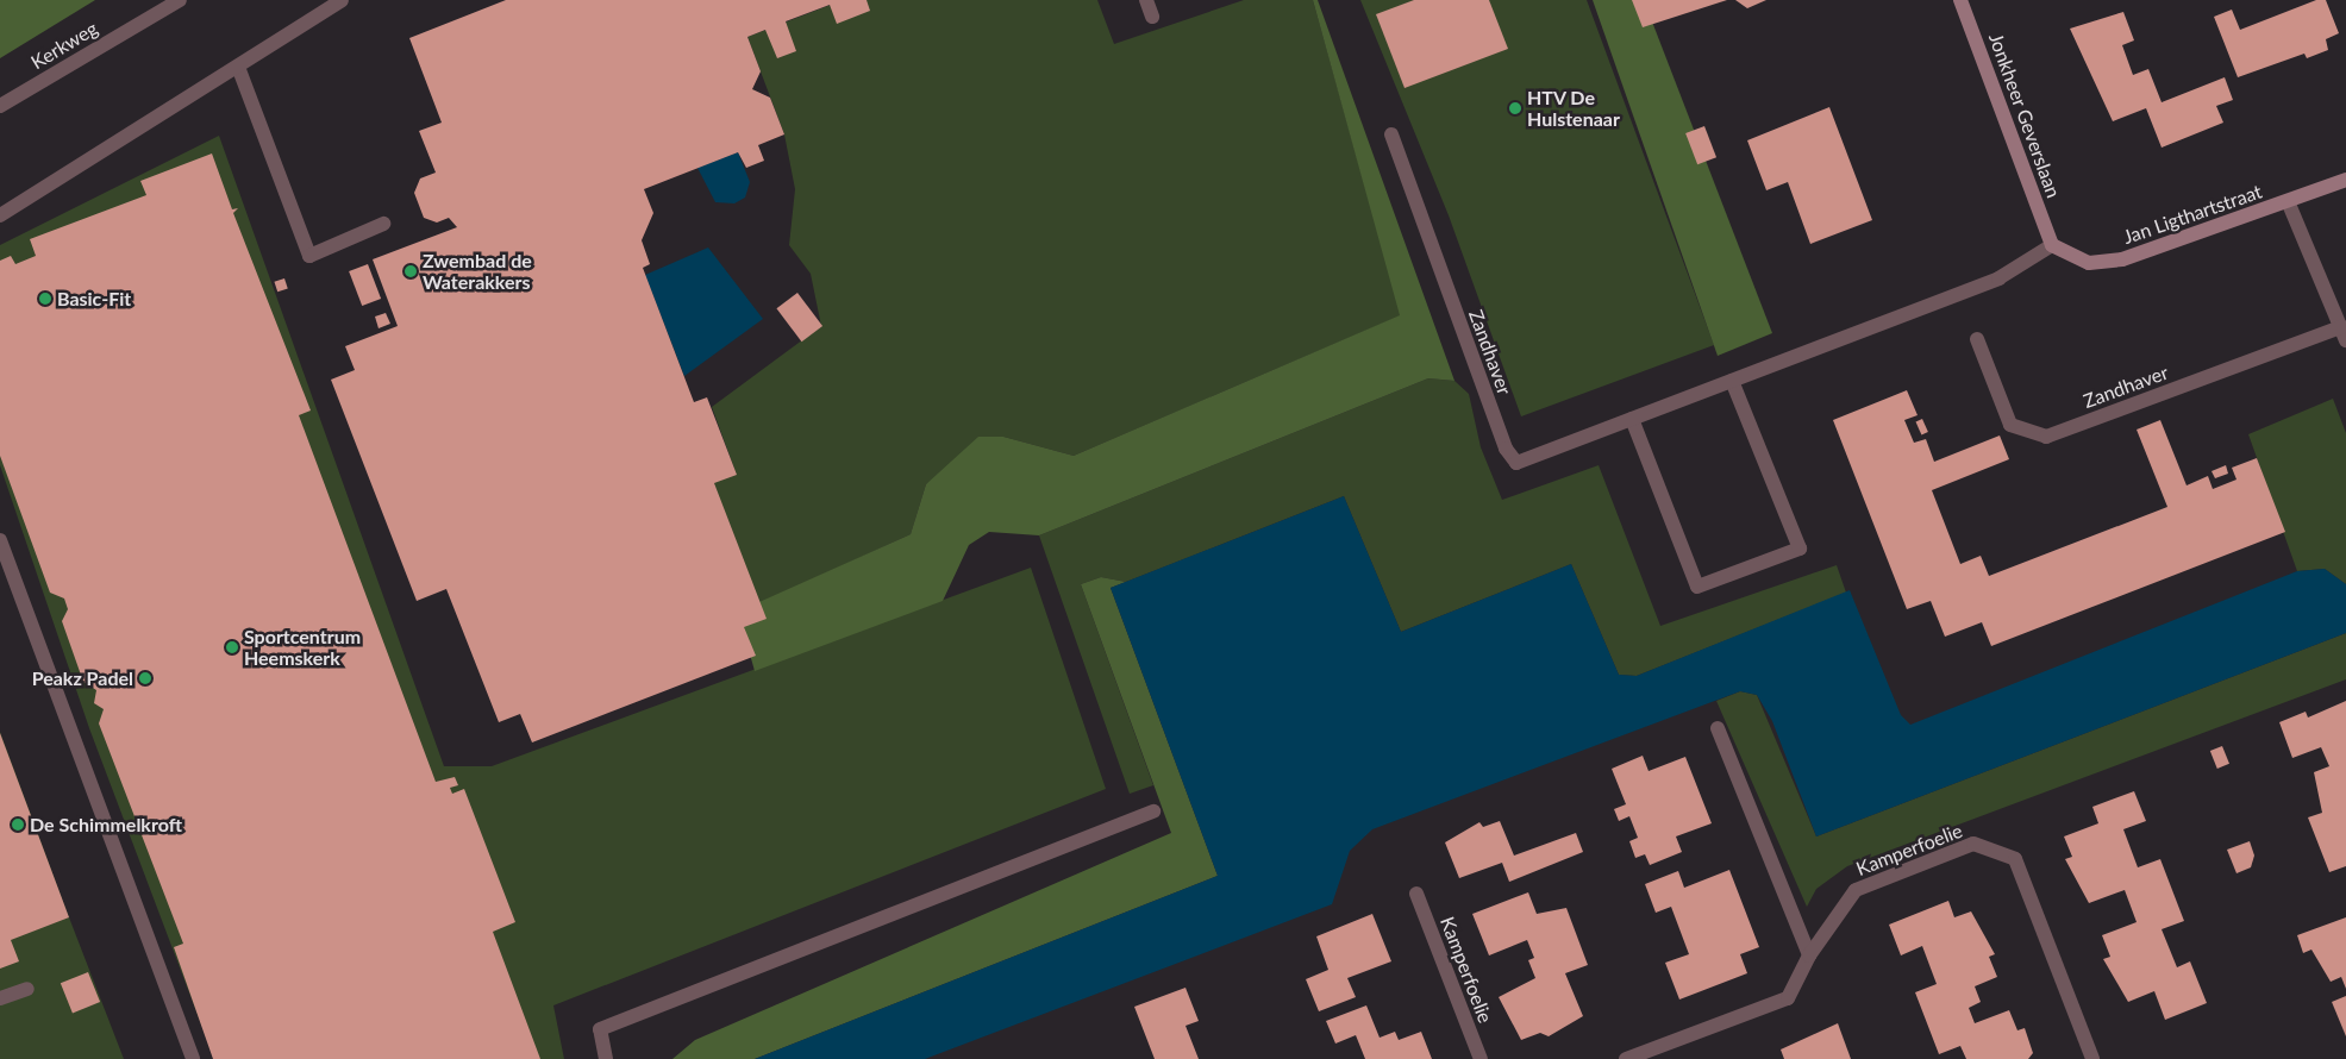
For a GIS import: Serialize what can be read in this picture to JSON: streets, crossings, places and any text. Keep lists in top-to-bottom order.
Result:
{
  "streets": {
    "main road": ["Jonkheer Geverslaan", "Jan Ligthartstraat"],
    "street": ["Kerkweg", "Zandhaver", "Kamperfoelie"]
  },
  "crossings": [
    ["Jonkheer Geverslaan", "Jan Ligthartstraat"],
    ["Jonkheer Geverslaan", "Zandhaver"],
    ["Jan Ligthartstraat", "Zandhaver"]
  ],
  "places": [
    "HTV De Hulstenaar",
    "Zwembad de Waterakkers",
    "Basic-Fit",
    "Sportcentrum Heemskerk",
    "Peakz Padel",
    "De Schimmelkroft"
  ]
}
